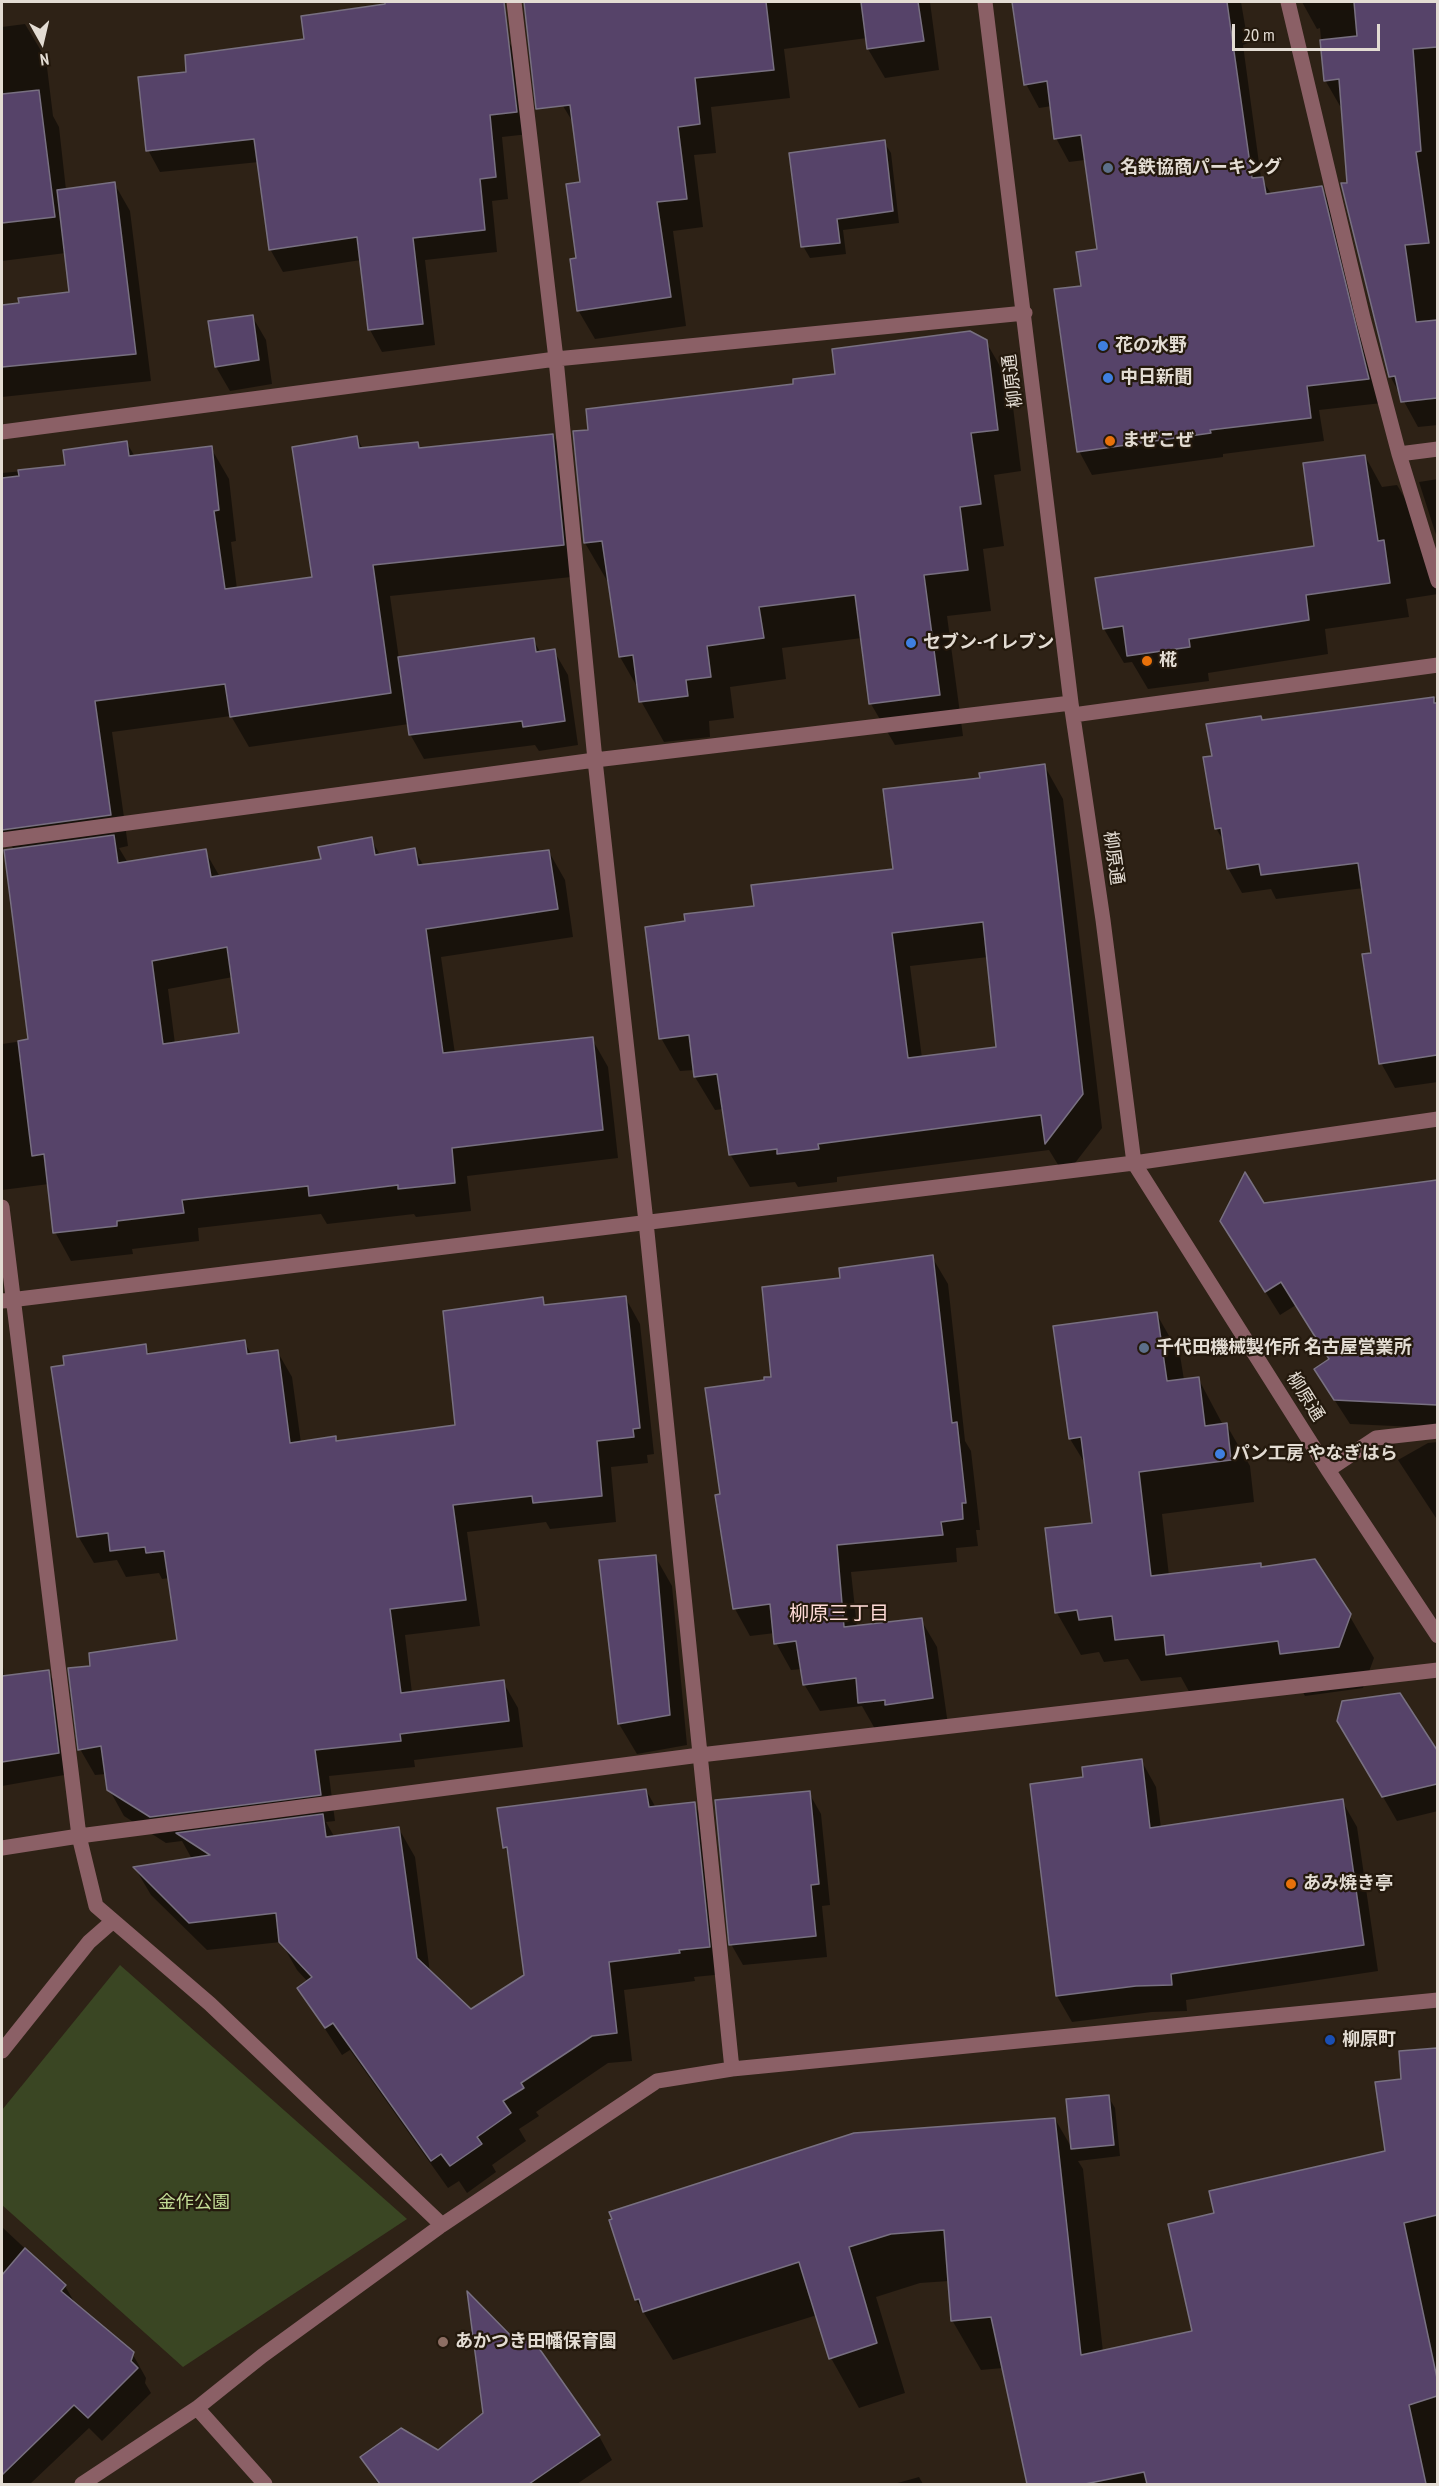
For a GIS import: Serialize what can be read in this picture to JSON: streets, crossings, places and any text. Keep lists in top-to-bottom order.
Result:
{
  "streets": {
    "street": ["柳原通"]
  },
  "districts": ["柳原三丁目"],
  "parks": ["金作公園"],
  "places": [
    "名鉄協商パーキング",
    "花の水野",
    "中日新聞",
    "まぜこぜ",
    "セブン-イレブン",
    "椛",
    "千代田機械製作所 名古屋営業所",
    "パン工房 やなぎはら",
    "あみ焼き亭",
    "柳原町",
    "あかつき田幡保育園"
  ],
  "scale_bar": "20 m",
  "north": "bottom"
}
